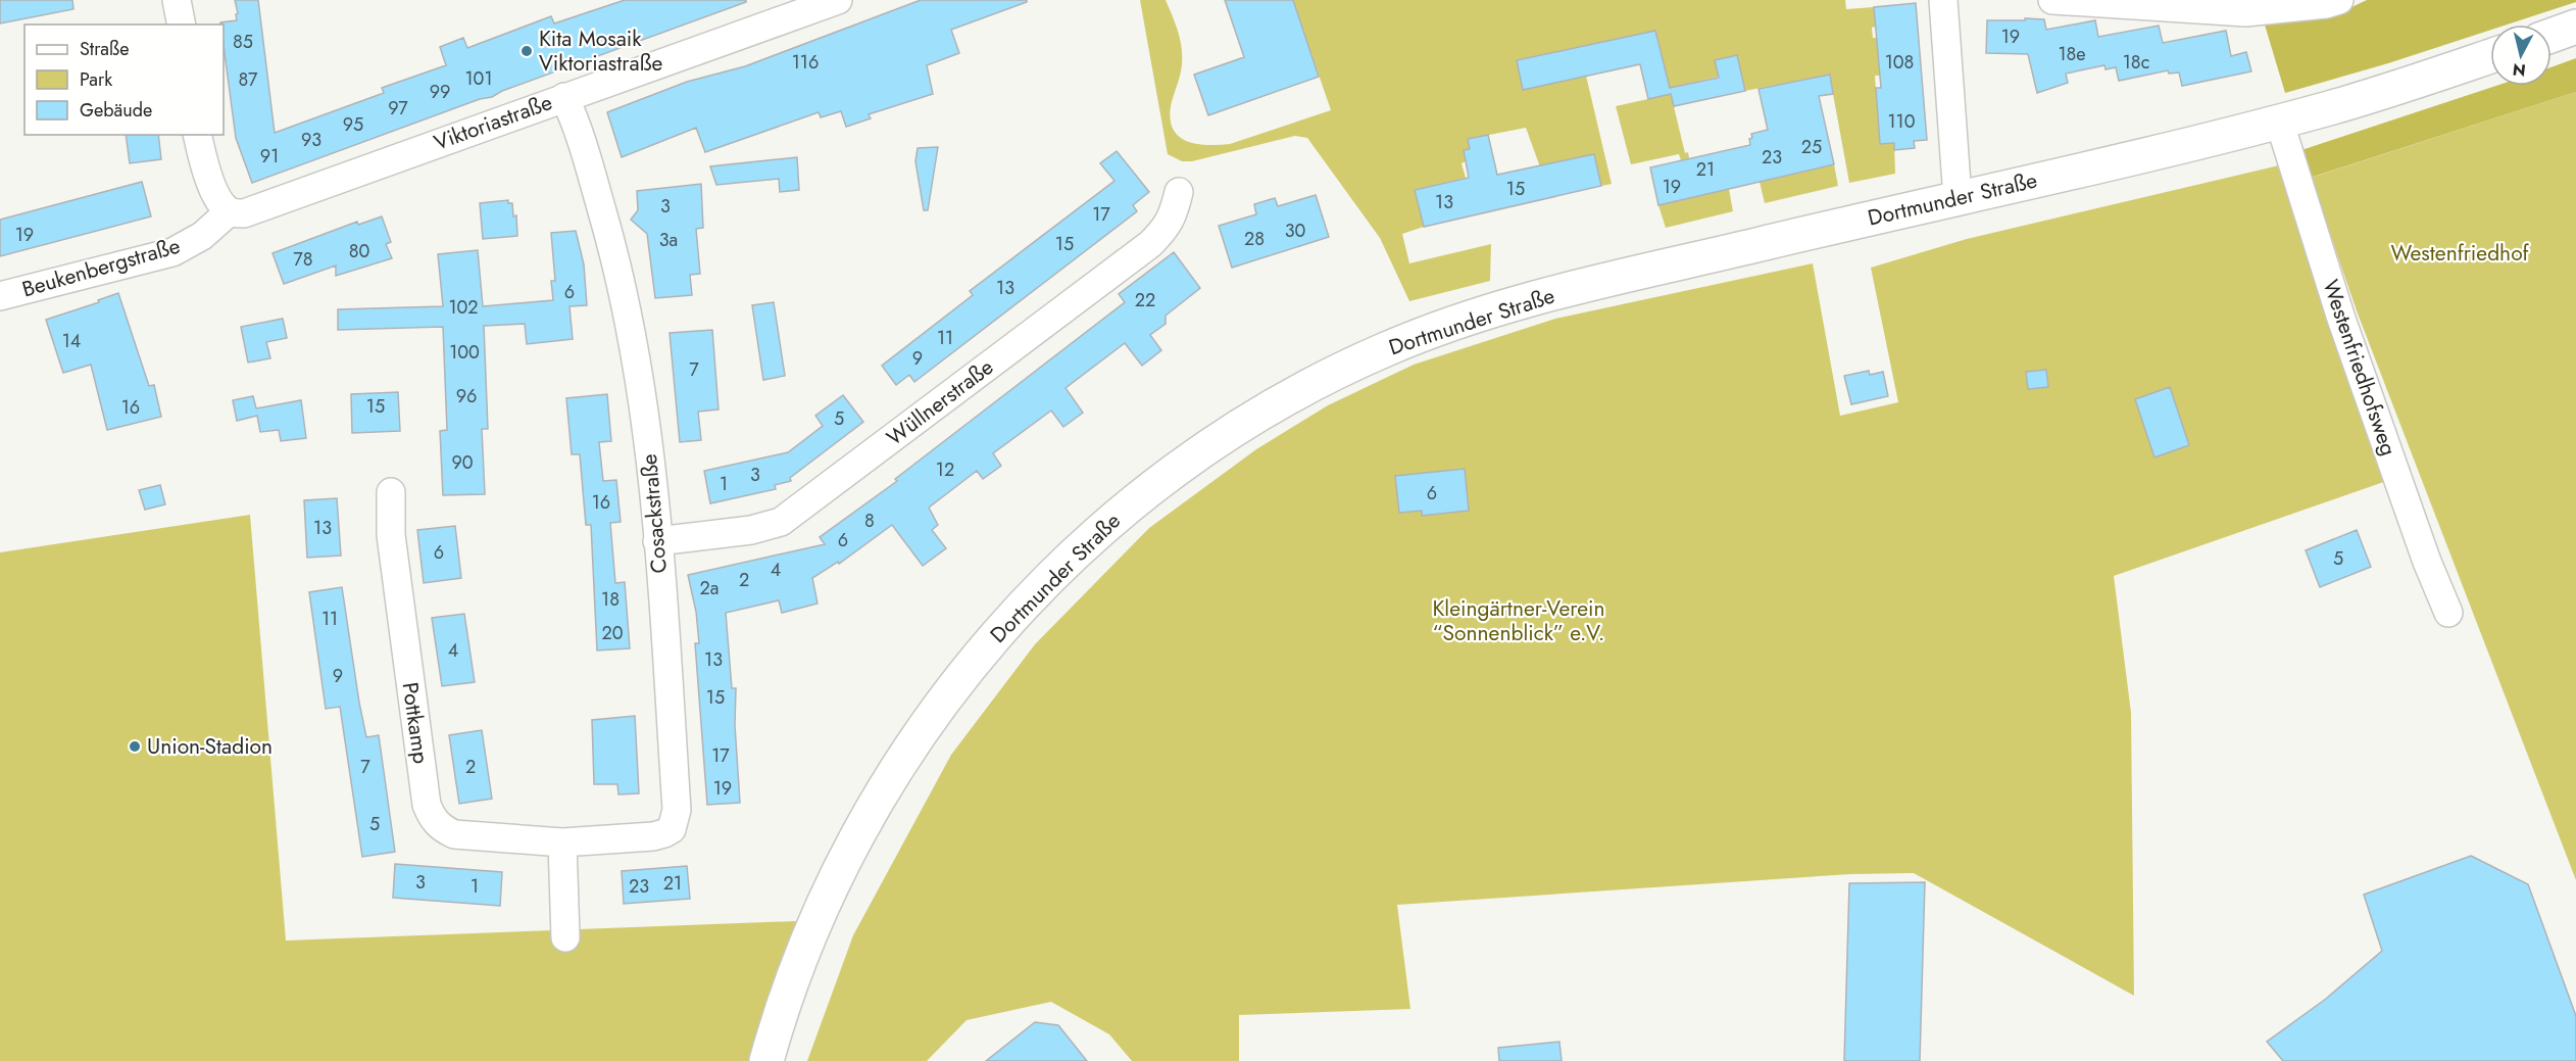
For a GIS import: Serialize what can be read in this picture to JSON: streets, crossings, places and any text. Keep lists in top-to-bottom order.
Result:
{
  "streets": {
    "main road": ["Dortmunder Straße"],
    "street": [
      "Viktoriastraße",
      "Beukenbergstraße",
      "Westenfriedhofsweg",
      "Wüllnerstraße",
      "Cosackstraße",
      "Pottkamp"
    ]
  },
  "crossings": [
    ["Viktoriastraße", "Beukenbergstraße"],
    ["Viktoriastraße", "Cosackstraße"],
    ["Dortmunder Straße", "Westenfriedhofsweg"],
    ["Wüllnerstraße", "Cosackstraße"],
    ["Cosackstraße", "Pottkamp"]
  ],
  "parks": ["Westenfriedhof", "Kleingärtner-Verein “Sonnenblick” e.V."],
  "places": ["Kita Mosaik Viktoriastraße", "Union-Stadion"],
  "house_numbers": [
    "19",
    "85",
    "18e",
    "116",
    "108",
    "18c",
    "101",
    "87",
    "99",
    "97",
    "110",
    "95",
    "93",
    "25",
    "91",
    "23",
    "21",
    "19",
    "15",
    "13",
    "3",
    "17",
    "30",
    "19",
    "28",
    "3a",
    "15",
    "80",
    "78",
    "13",
    "6",
    "22",
    "102",
    "11",
    "14",
    "100",
    "9",
    "7",
    "96",
    "15",
    "16",
    "5",
    "90",
    "12",
    "3",
    "1",
    "6",
    "16",
    "8",
    "13",
    "6",
    "6",
    "5",
    "4",
    "2",
    "2a",
    "18",
    "11",
    "20",
    "4",
    "13",
    "9",
    "15",
    "17",
    "7",
    "2",
    "19",
    "5",
    "3",
    "21",
    "1",
    "23"
  ],
  "legend": ["Straße", "Park", "Gebäude"],
  "north": "bottom"
}
